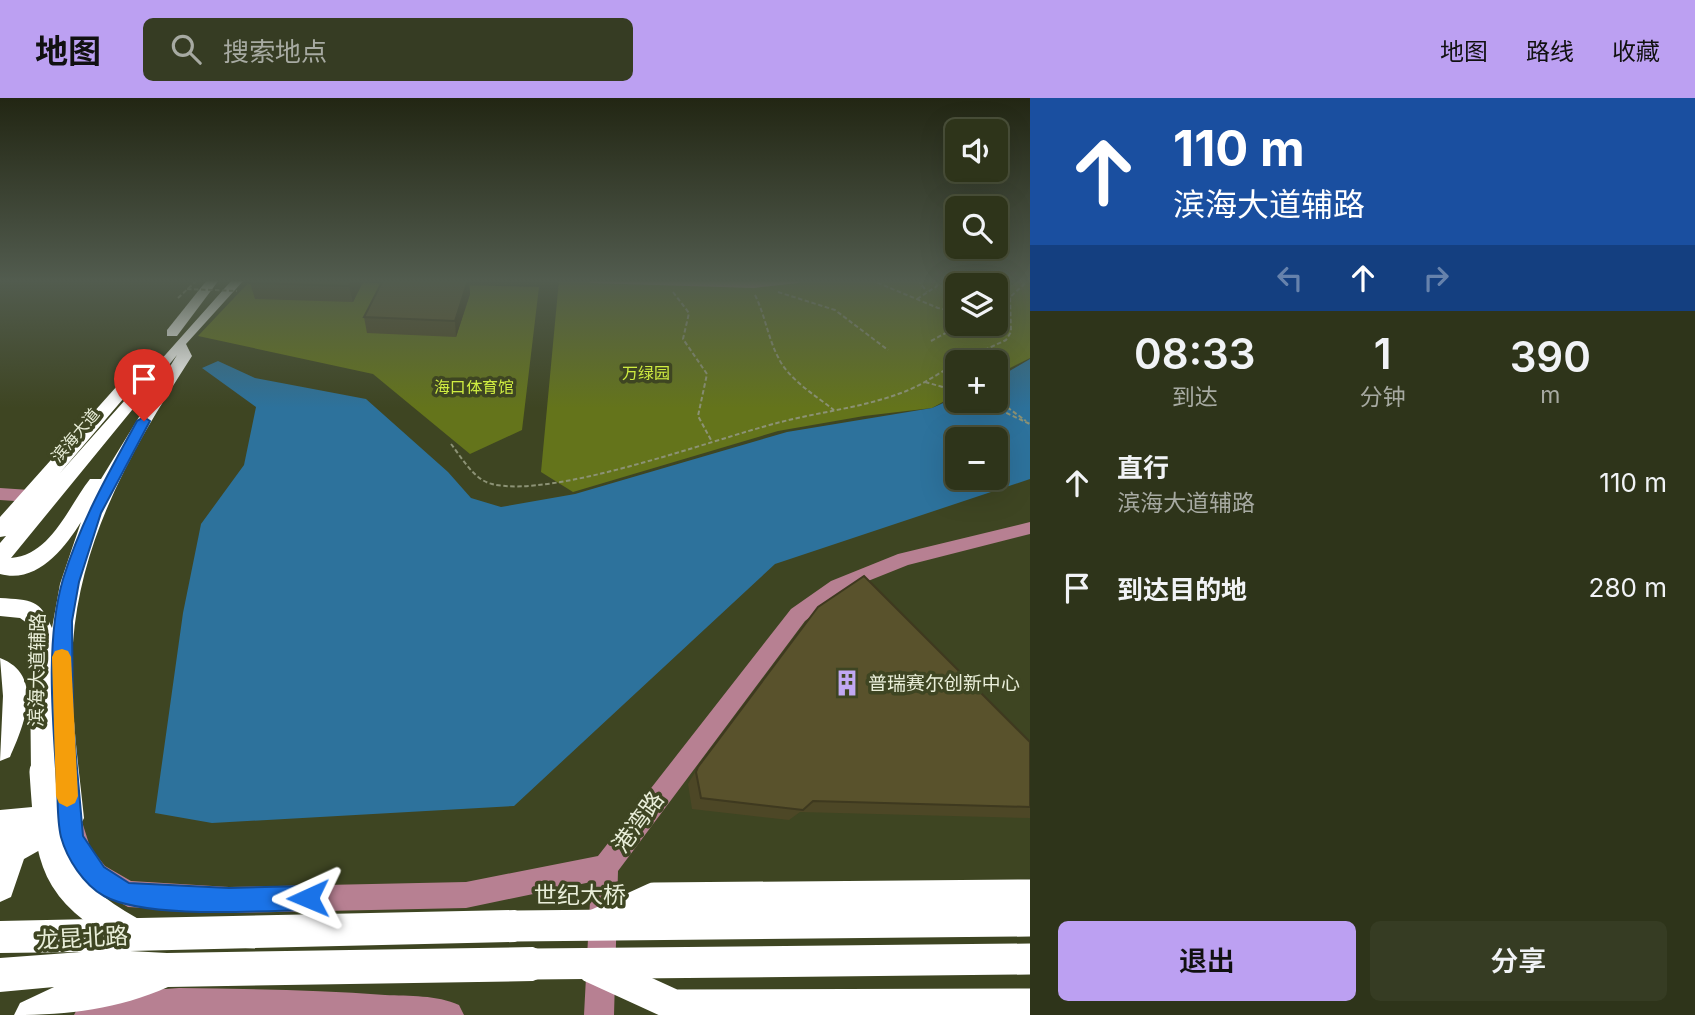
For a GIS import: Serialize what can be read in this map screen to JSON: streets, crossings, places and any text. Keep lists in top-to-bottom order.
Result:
{
  "streets": {
    "highway": [
      "滨海大道",
      "滨海大道辅路",
      "世纪大桥",
      "龙昆北路"
    ],
    "street": ["港湾路"]
  },
  "crossings": [
    ["滨海大道", "滨海大道辅路"],
    ["滨海大道辅路", "港湾路"],
    ["世纪大桥", "龙昆北路"]
  ],
  "parks": ["万绿园", "海口体育馆"],
  "places": {
    "building": ["普瑞赛尔创新中心"]
  },
  "page": {
    "header": "地图",
    "search": "搜索地点",
    "nav": ["地图", "路线", "收藏"],
    "turn": ["110 m", "滨海大道辅路"],
    "map_buttons": ["+", "−"],
    "eta": [
      "08:33",
      "到达",
      "1",
      "分钟",
      "390",
      "m"
    ],
    "list": [
      {
        "name": "直行",
        "note": "滨海大道辅路",
        "value": "110 m"
      },
      {
        "name": "到达目的地",
        "value": "280 m"
      }
    ],
    "buttons": ["退出", "分享"]
  }
}
